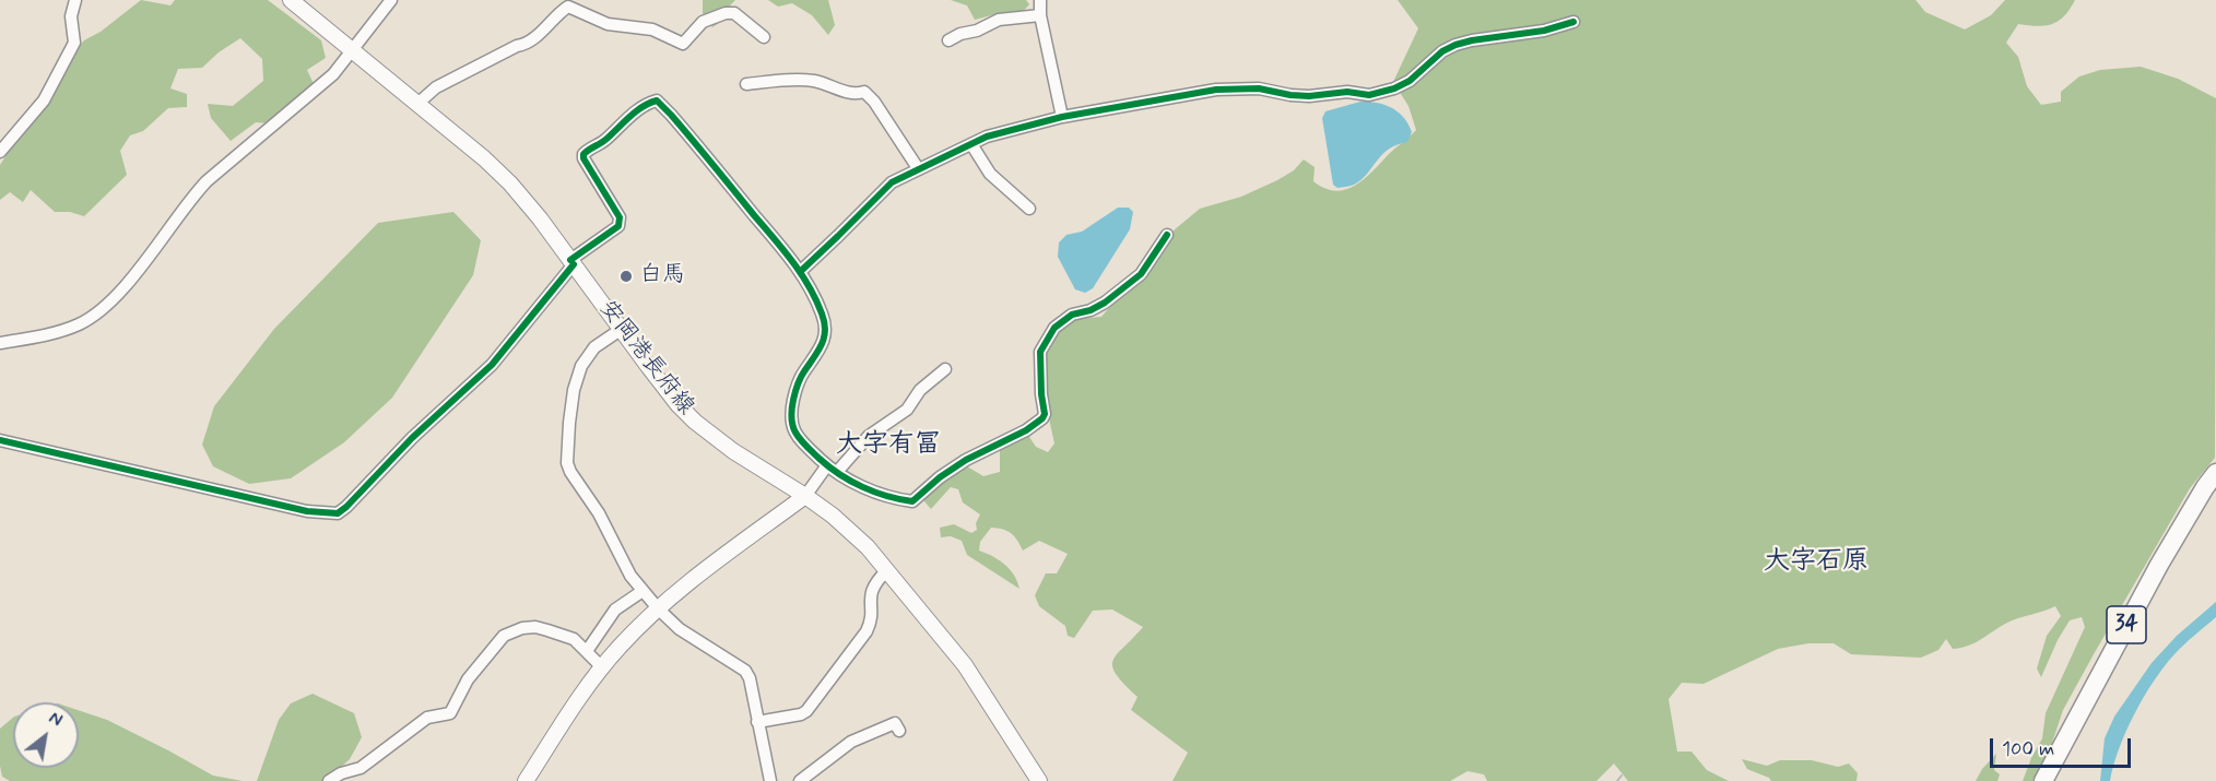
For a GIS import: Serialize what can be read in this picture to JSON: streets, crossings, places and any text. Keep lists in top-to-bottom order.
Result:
{
  "streets": {
    "main road": ["安岡港長府線", "34"]
  },
  "districts": ["大字有冨", "大字石原"],
  "places": ["白馬"],
  "scale_bar": "100 m",
  "north": "top right"
}
